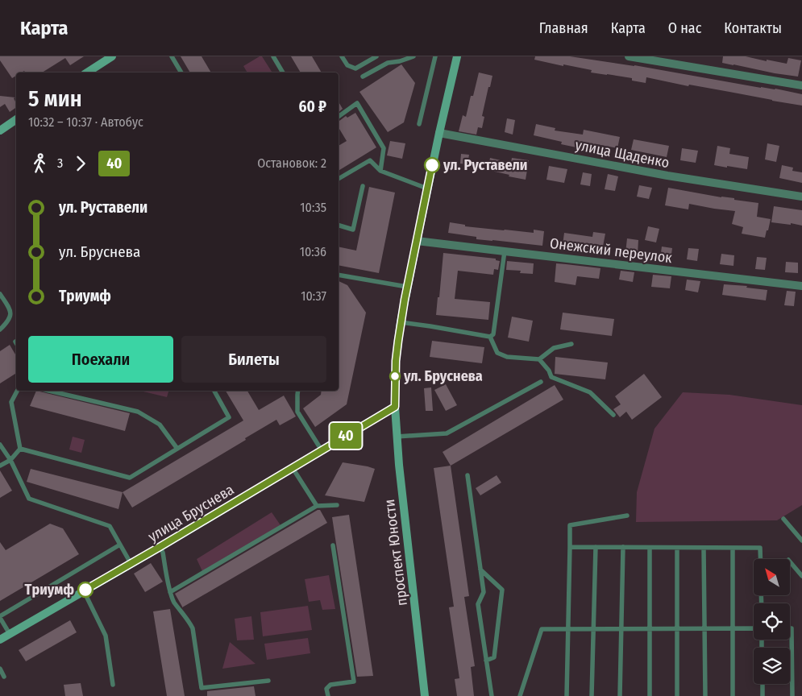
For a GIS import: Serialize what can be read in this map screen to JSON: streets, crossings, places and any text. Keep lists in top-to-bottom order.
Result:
{
  "streets": {
    "main road": ["улица Бруснева", "проспект Юности"],
    "street": ["улица Щаденко", "Онежский переулок"]
  },
  "crossings": [
    ["улица Щаденко", "проспект Юности"],
    ["Онежский переулок", "проспект Юности"],
    ["улица Бруснева", "проспект Юности"]
  ],
  "places": ["ул. Руставели", "ул. Бруснева", "Триумф"],
  "lines": ["bus line 40"],
  "north": "top left",
  "page": {
    "header": "Карта",
    "nav": [
      "Главная",
      "Карта",
      "О нас",
      "Контакты"
    ],
    "on_map": "40",
    "heading": ["5 мин", "10:32 – 10:37 · Автобус", "60 ₽"],
    "legs": ["3", "40", "Остановок: 2"],
    "list": [
      {
        "name": "ул. Руставели",
        "value": "10:35"
      },
      {
        "name": "ул. Бруснева",
        "value": "10:36"
      },
      {
        "name": "Триумф",
        "value": "10:37"
      }
    ],
    "buttons": ["Поехали", "Билеты"]
  }
}
